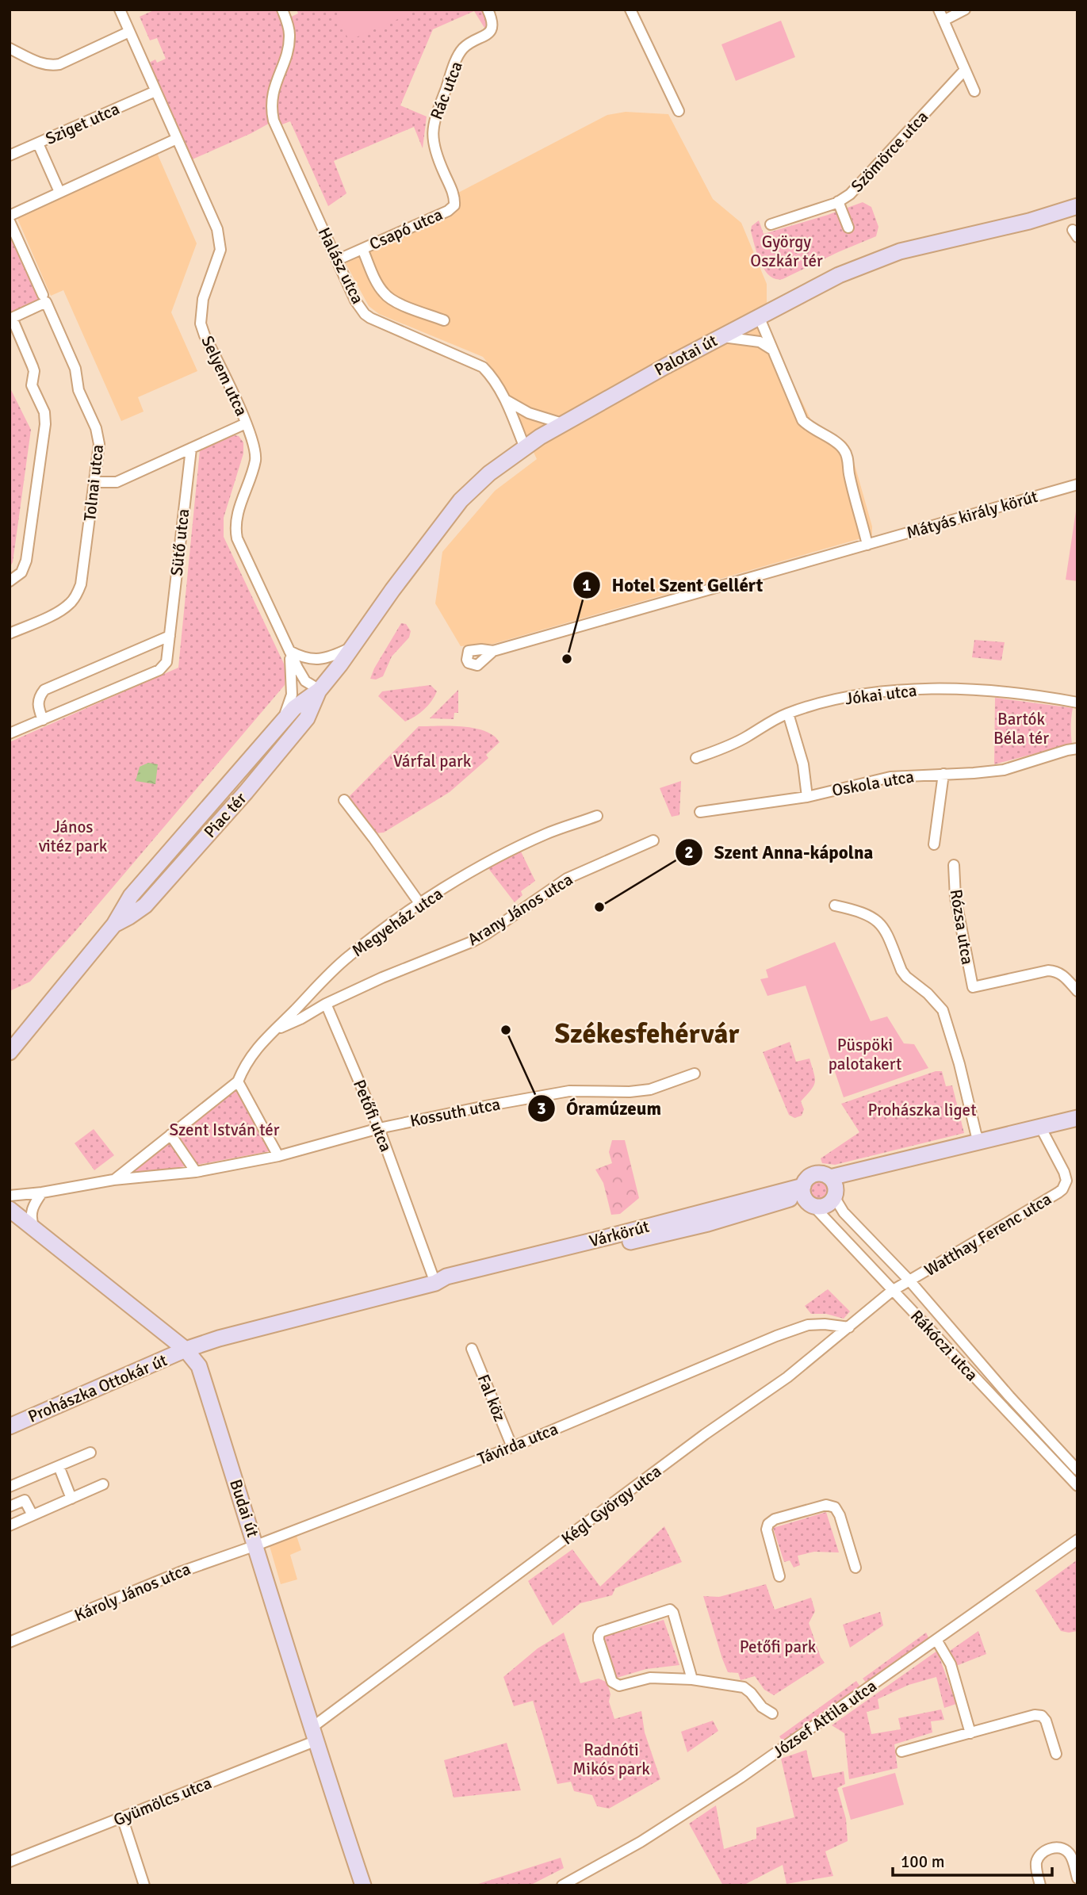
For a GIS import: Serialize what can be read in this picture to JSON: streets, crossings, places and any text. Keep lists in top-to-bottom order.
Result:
{
  "streets": {
    "street": [
      "Rác utca",
      "Sziget utca",
      "Szömörce utca",
      "Csapó utca",
      "Halász utca",
      "Palotai út",
      "Selyem utca",
      "Tolnai utca",
      "Mátyás király körút",
      "Sütő utca",
      "Jókai utca",
      "Oskola utca",
      "Piac tér",
      "Arany János utca",
      "Megyeház utca",
      "Rózsa utca",
      "Kossuth utca",
      "Petőfi utca",
      "Várkörút",
      "Watthay Ferenc utca",
      "Rákóczi utca",
      "Prohászka Ottokár út",
      "Fal köz",
      "Távirda utca",
      "Kégl György utca",
      "Budai út",
      "Károly János utca",
      "József Attila utca",
      "Gyümölcs utca"
    ]
  },
  "crossings": [
    ["Rác utca", "Csapó utca"],
    ["Sziget utca", "Selyem utca"],
    ["Csapó utca", "Halász utca"],
    ["Halász utca", "Palotai út"],
    ["Palotai út", "Piac tér"],
    ["Selyem utca", "Piac tér"],
    ["Arany János utca", "Petőfi utca"],
    ["Kossuth utca", "Petőfi utca"],
    ["Petőfi utca", "Várkörút"],
    ["Várkörút", "Watthay Ferenc utca"],
    ["Várkörút", "Rákóczi utca"],
    ["Várkörút", "Prohászka Ottokár út"],
    ["Várkörút", "Budai út"],
    ["Watthay Ferenc utca", "Rákóczi utca"],
    ["Watthay Ferenc utca", "Kégl György utca"],
    ["Rákóczi utca", "Kégl György utca"],
    ["Prohászka Ottokár út", "Budai út"],
    ["Fal köz", "Távirda utca"],
    ["Távirda utca", "Kégl György utca"],
    ["Távirda utca", "Budai út"],
    ["Távirda utca", "Károly János utca"],
    ["Kégl György utca", "Budai út"],
    ["Kégl György utca", "Gyümölcs utca"],
    ["Budai út", "Károly János utca"],
    ["Budai út", "Gyümölcs utca"]
  ],
  "districts": ["Székesfehérvár"],
  "parks": [
    "György Oszkár tér",
    "Bartók Béla tér",
    "Várfal park",
    "János vitéz park",
    "Püspöki palotakert",
    "Prohászka liget",
    "Szent István tér",
    "Petőfi park",
    "Radnóti Mikós park"
  ],
  "places": ["Hotel Szent Gellért", "Szent Anna-kápolna", "Óramúzeum"],
  "scale_bar": "100 m"
}
